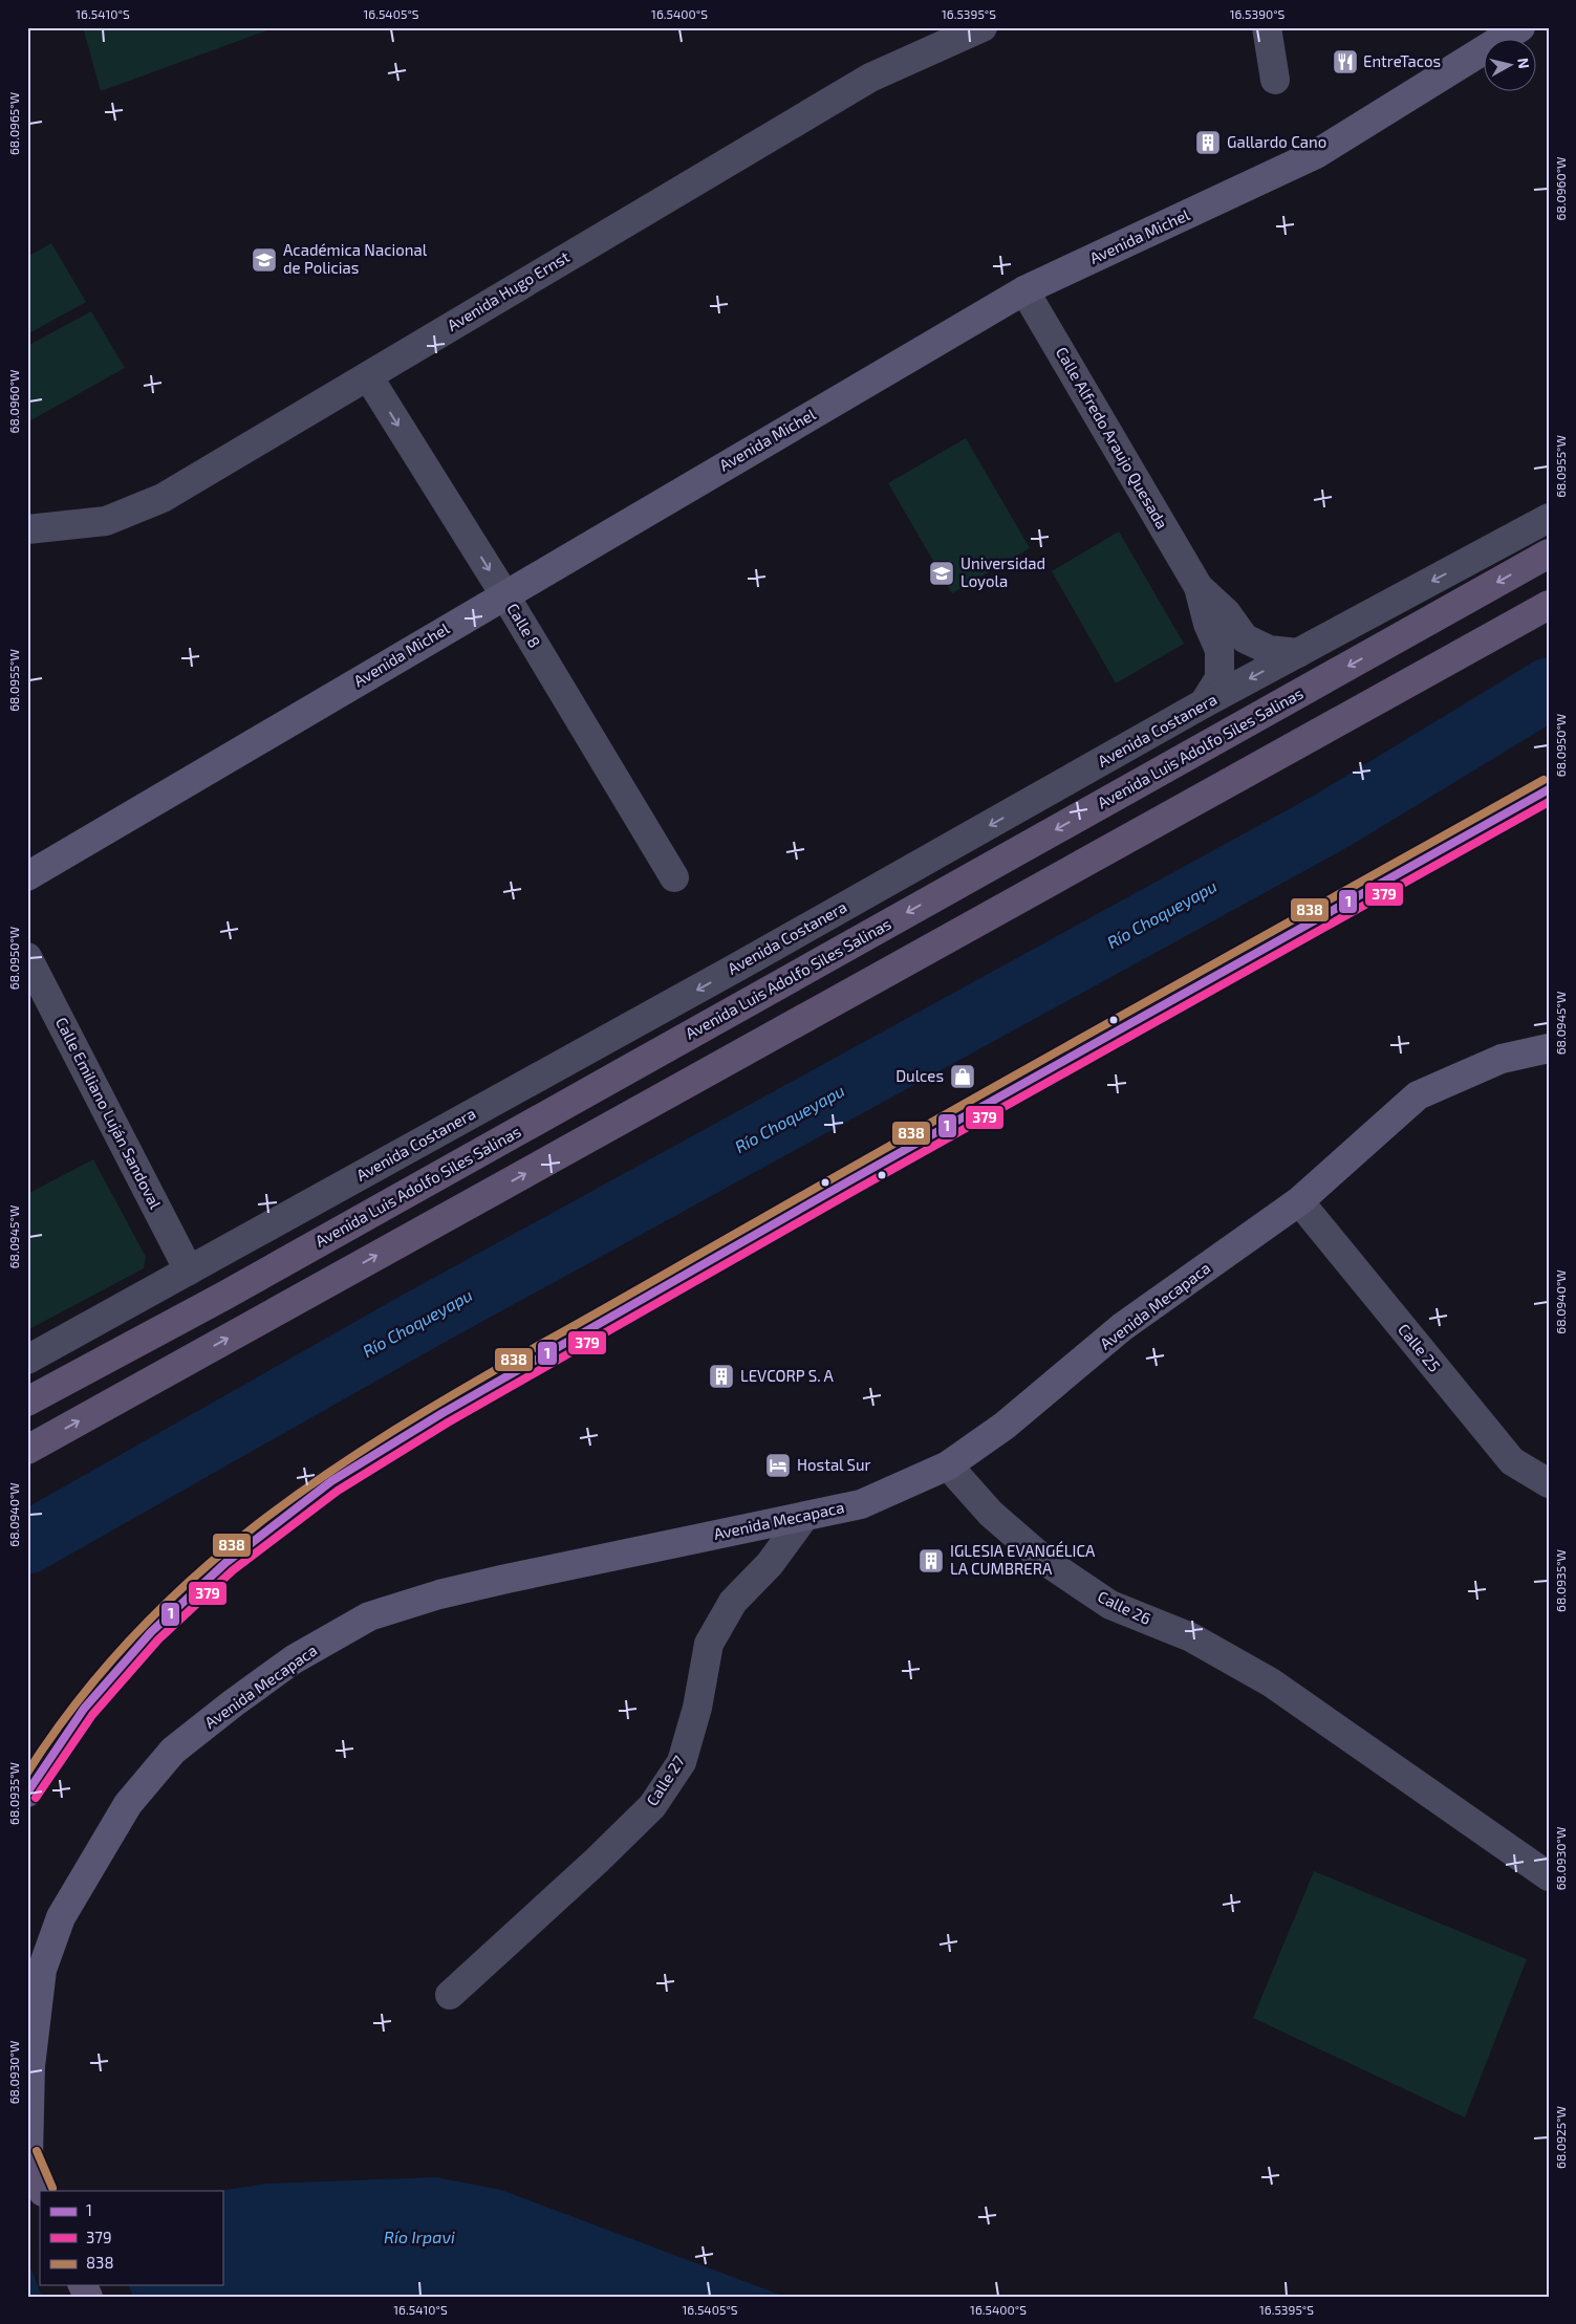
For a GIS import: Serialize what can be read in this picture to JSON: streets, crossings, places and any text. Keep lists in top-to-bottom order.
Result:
{
  "streets": {
    "main road": ["Avenida Luis Adolfo Siles Salinas"],
    "street": [
      "Avenida Michel",
      "Avenida Hugo Ernst",
      "Calle Alfredo Araujo Quesada",
      "Calle 8",
      "Avenida Costanera",
      "Calle Emiliano Luján Sandoval",
      "Avenida Mecapaca",
      "Calle 25",
      "Calle 26",
      "Calle 27"
    ]
  },
  "crossings": [
    ["Avenida Michel", "Calle Alfredo Araujo Quesada"],
    ["Avenida Michel", "Calle 8"],
    ["Avenida Hugo Ernst", "Calle 8"],
    ["Calle Alfredo Araujo Quesada", "Avenida Costanera"],
    ["Avenida Costanera", "Calle Emiliano Luján Sandoval"],
    ["Avenida Mecapaca", "Calle 25"],
    ["Avenida Mecapaca", "Calle 26"],
    ["Avenida Mecapaca", "Calle 27"]
  ],
  "one_way": ["Calle 8", "Avenida Costanera"],
  "water": ["Río Choqueyapu", "Río Irpavi"],
  "places": {
    "restaurant": ["EntreTacos"],
    "building": ["Gallardo Cano", "LEVCORP S. A", "IGLESIA EVANGÉLICA LA CUMBRERA"],
    "school or university": ["Académica Nacional de Policias", "Universidad Loyola"],
    "shop": ["Dulces"],
    "hotel": ["Hostal Sur"]
  },
  "lines": ["transit line 838", "transit line 1", "transit line 379"],
  "legend": ["1", "379", "838"],
  "north": "right",
  "coordinates": [
    "16.5410°S",
    "16.5405°S",
    "16.5400°S",
    "16.5395°S",
    "16.5390°S",
    "68.0965°W",
    "68.0960°W",
    "68.0955°W",
    "68.0950°W",
    "68.0945°W",
    "68.0940°W",
    "68.0935°W",
    "68.0930°W",
    "68.0925°W"
  ]
}
